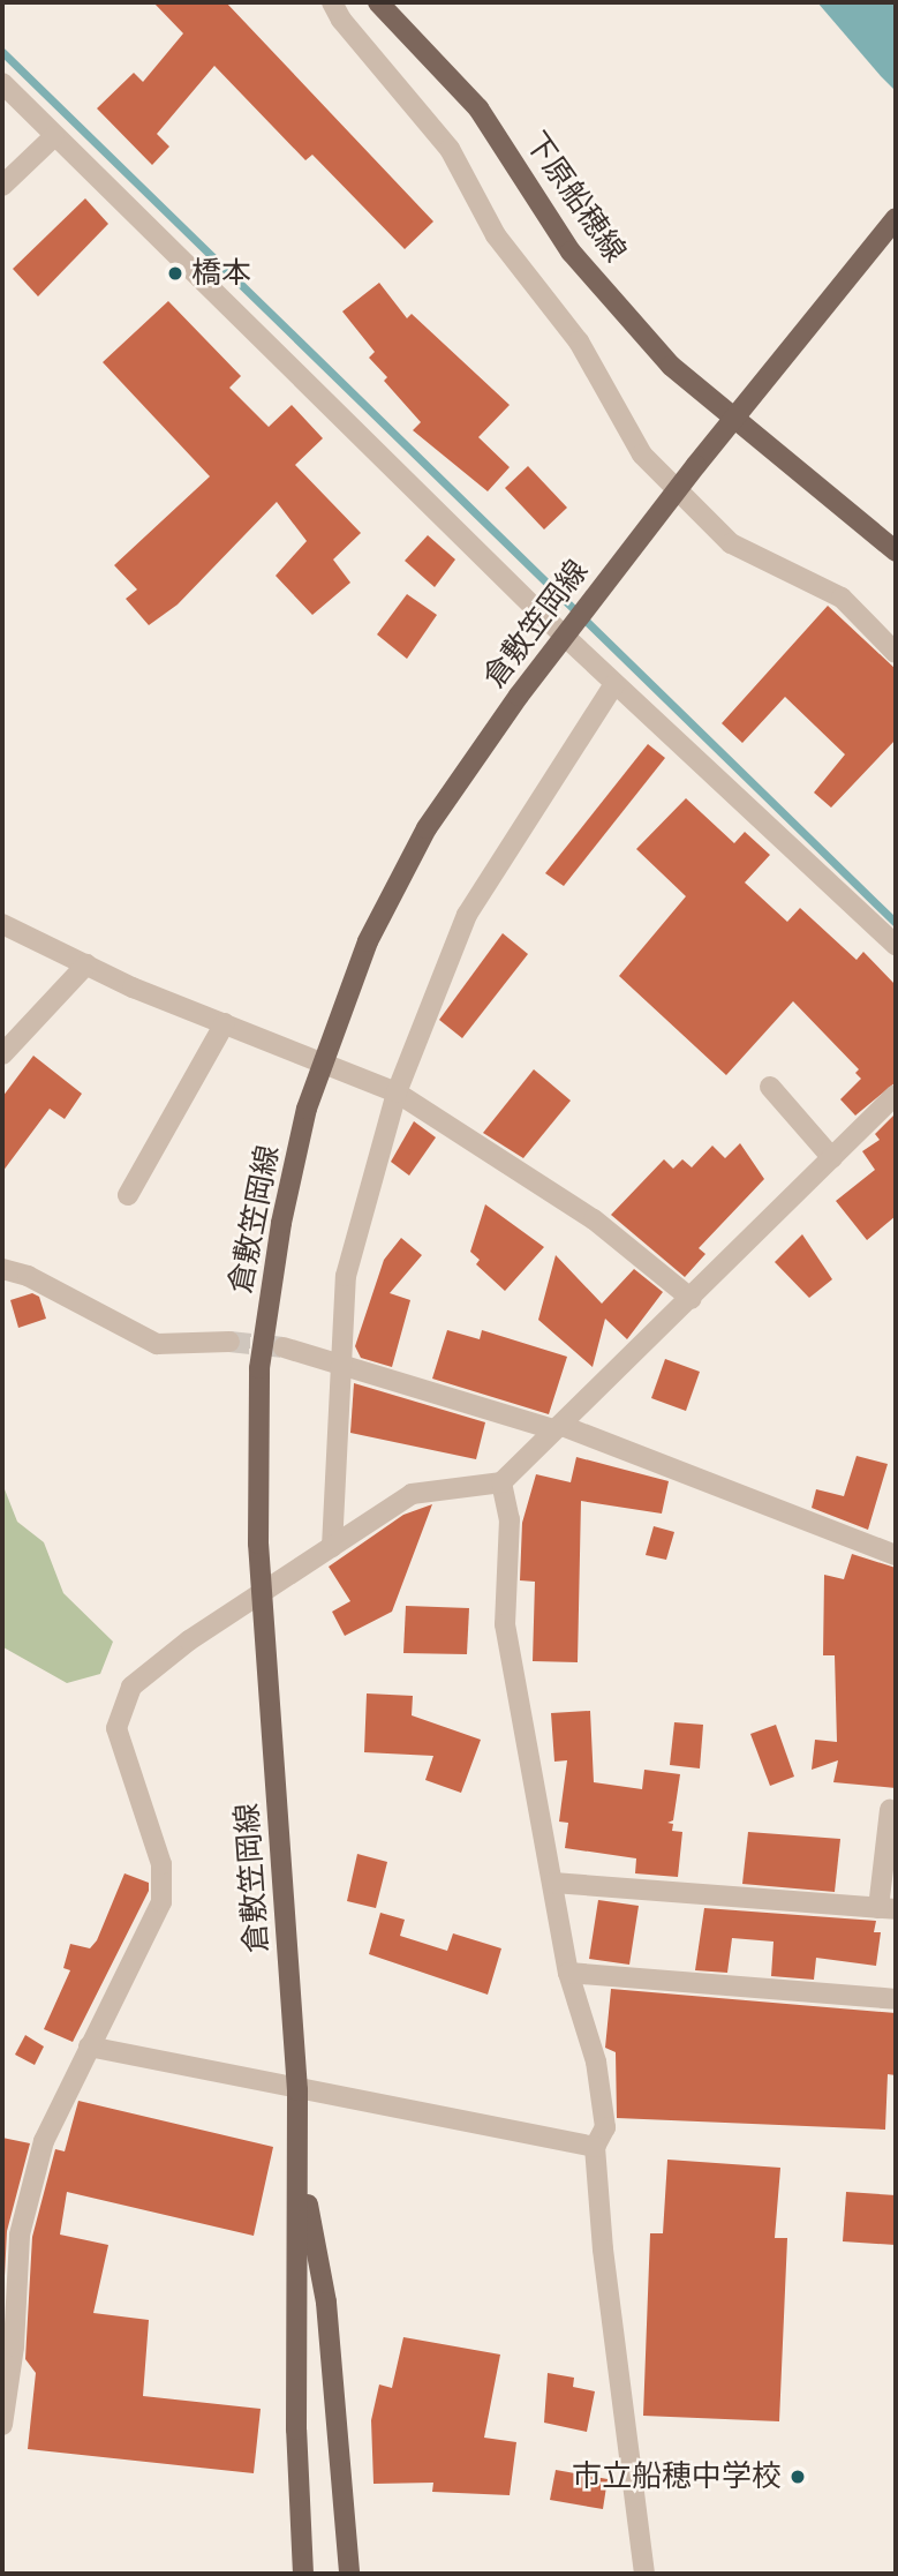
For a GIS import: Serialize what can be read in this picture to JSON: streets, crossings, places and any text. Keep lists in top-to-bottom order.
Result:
{
  "streets": {
    "main road": ["下原船穂線", "倉敷笠岡線"]
  },
  "crossings": [
    ["下原船穂線", "倉敷笠岡線"]
  ],
  "places": ["橋本", "市立船穂中学校"]
}
